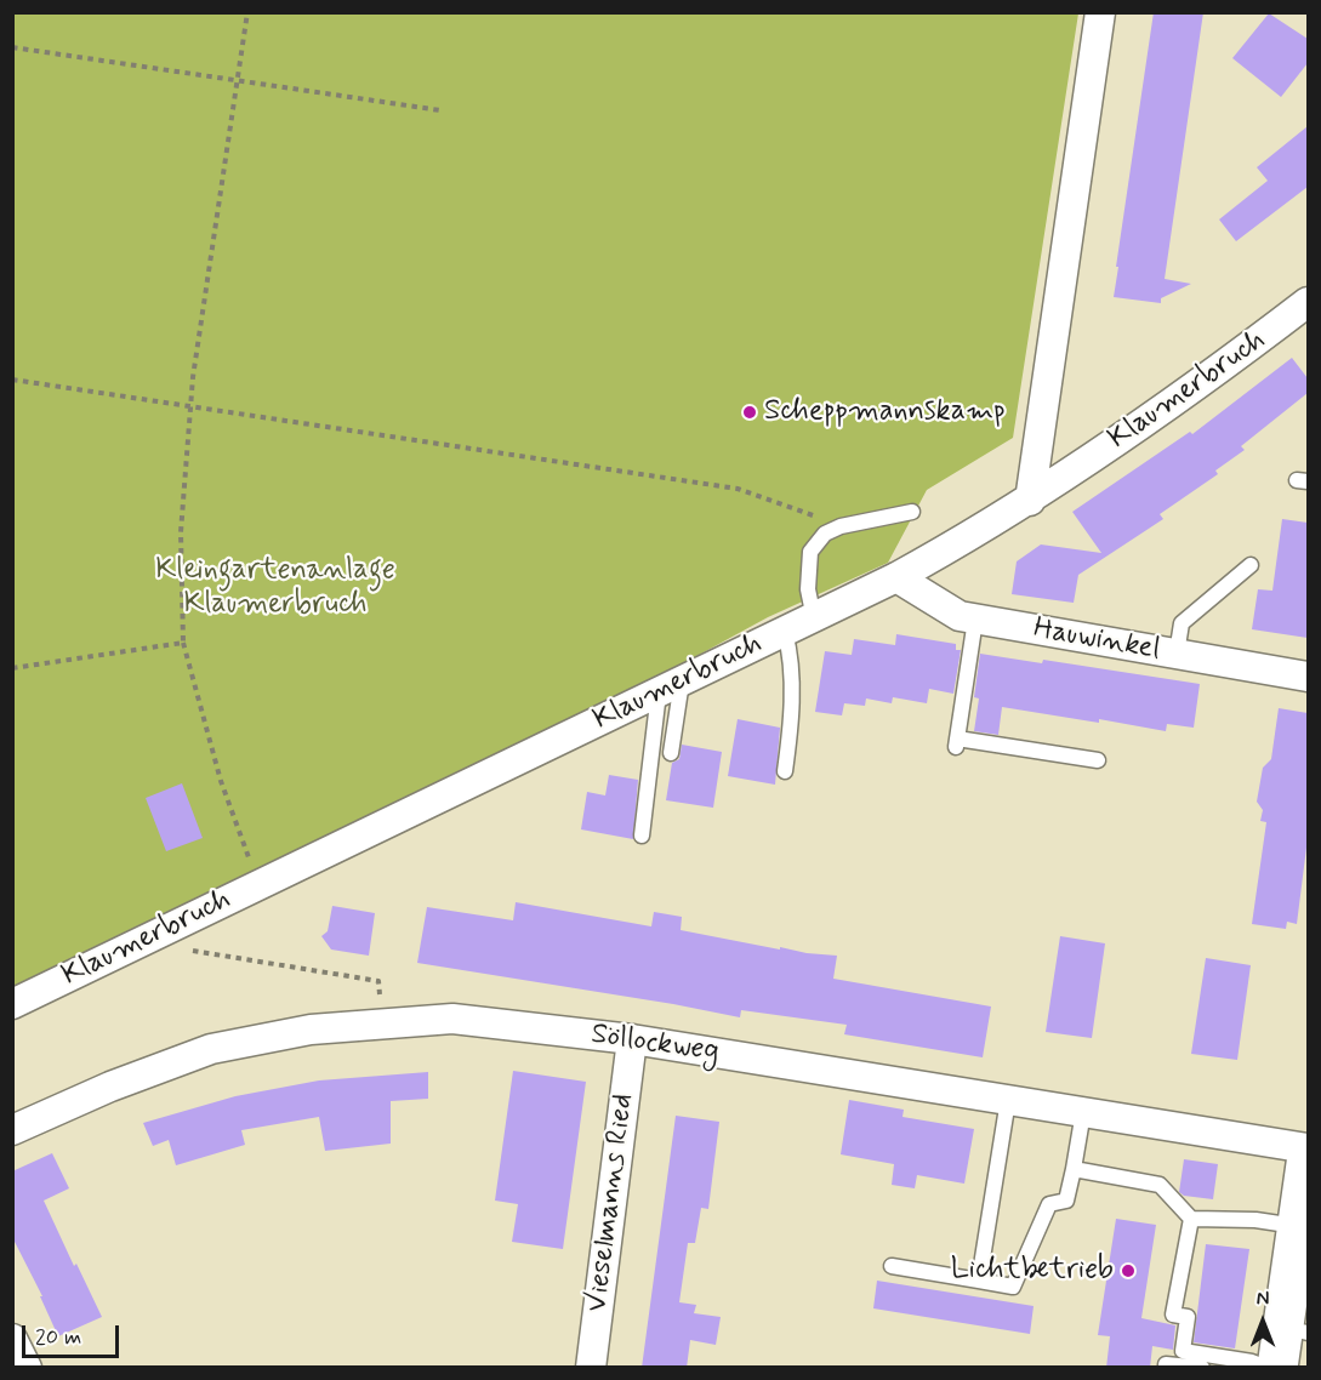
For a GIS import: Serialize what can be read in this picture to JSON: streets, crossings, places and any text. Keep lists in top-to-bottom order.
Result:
{
  "streets": {
    "street": [
      "Klaumerbruch",
      "Hauwinkel",
      "Söllockweg",
      "Vieselmanns Ried"
    ]
  },
  "crossings": [
    ["Klaumerbruch", "Hauwinkel"],
    ["Söllockweg", "Vieselmanns Ried"]
  ],
  "parks": ["Kleingartenanlage Klaumerbruch"],
  "places": ["Scheppmannskamp", "Lichtbetrieb"],
  "scale_bar": "20 m",
  "north": "top"
}
